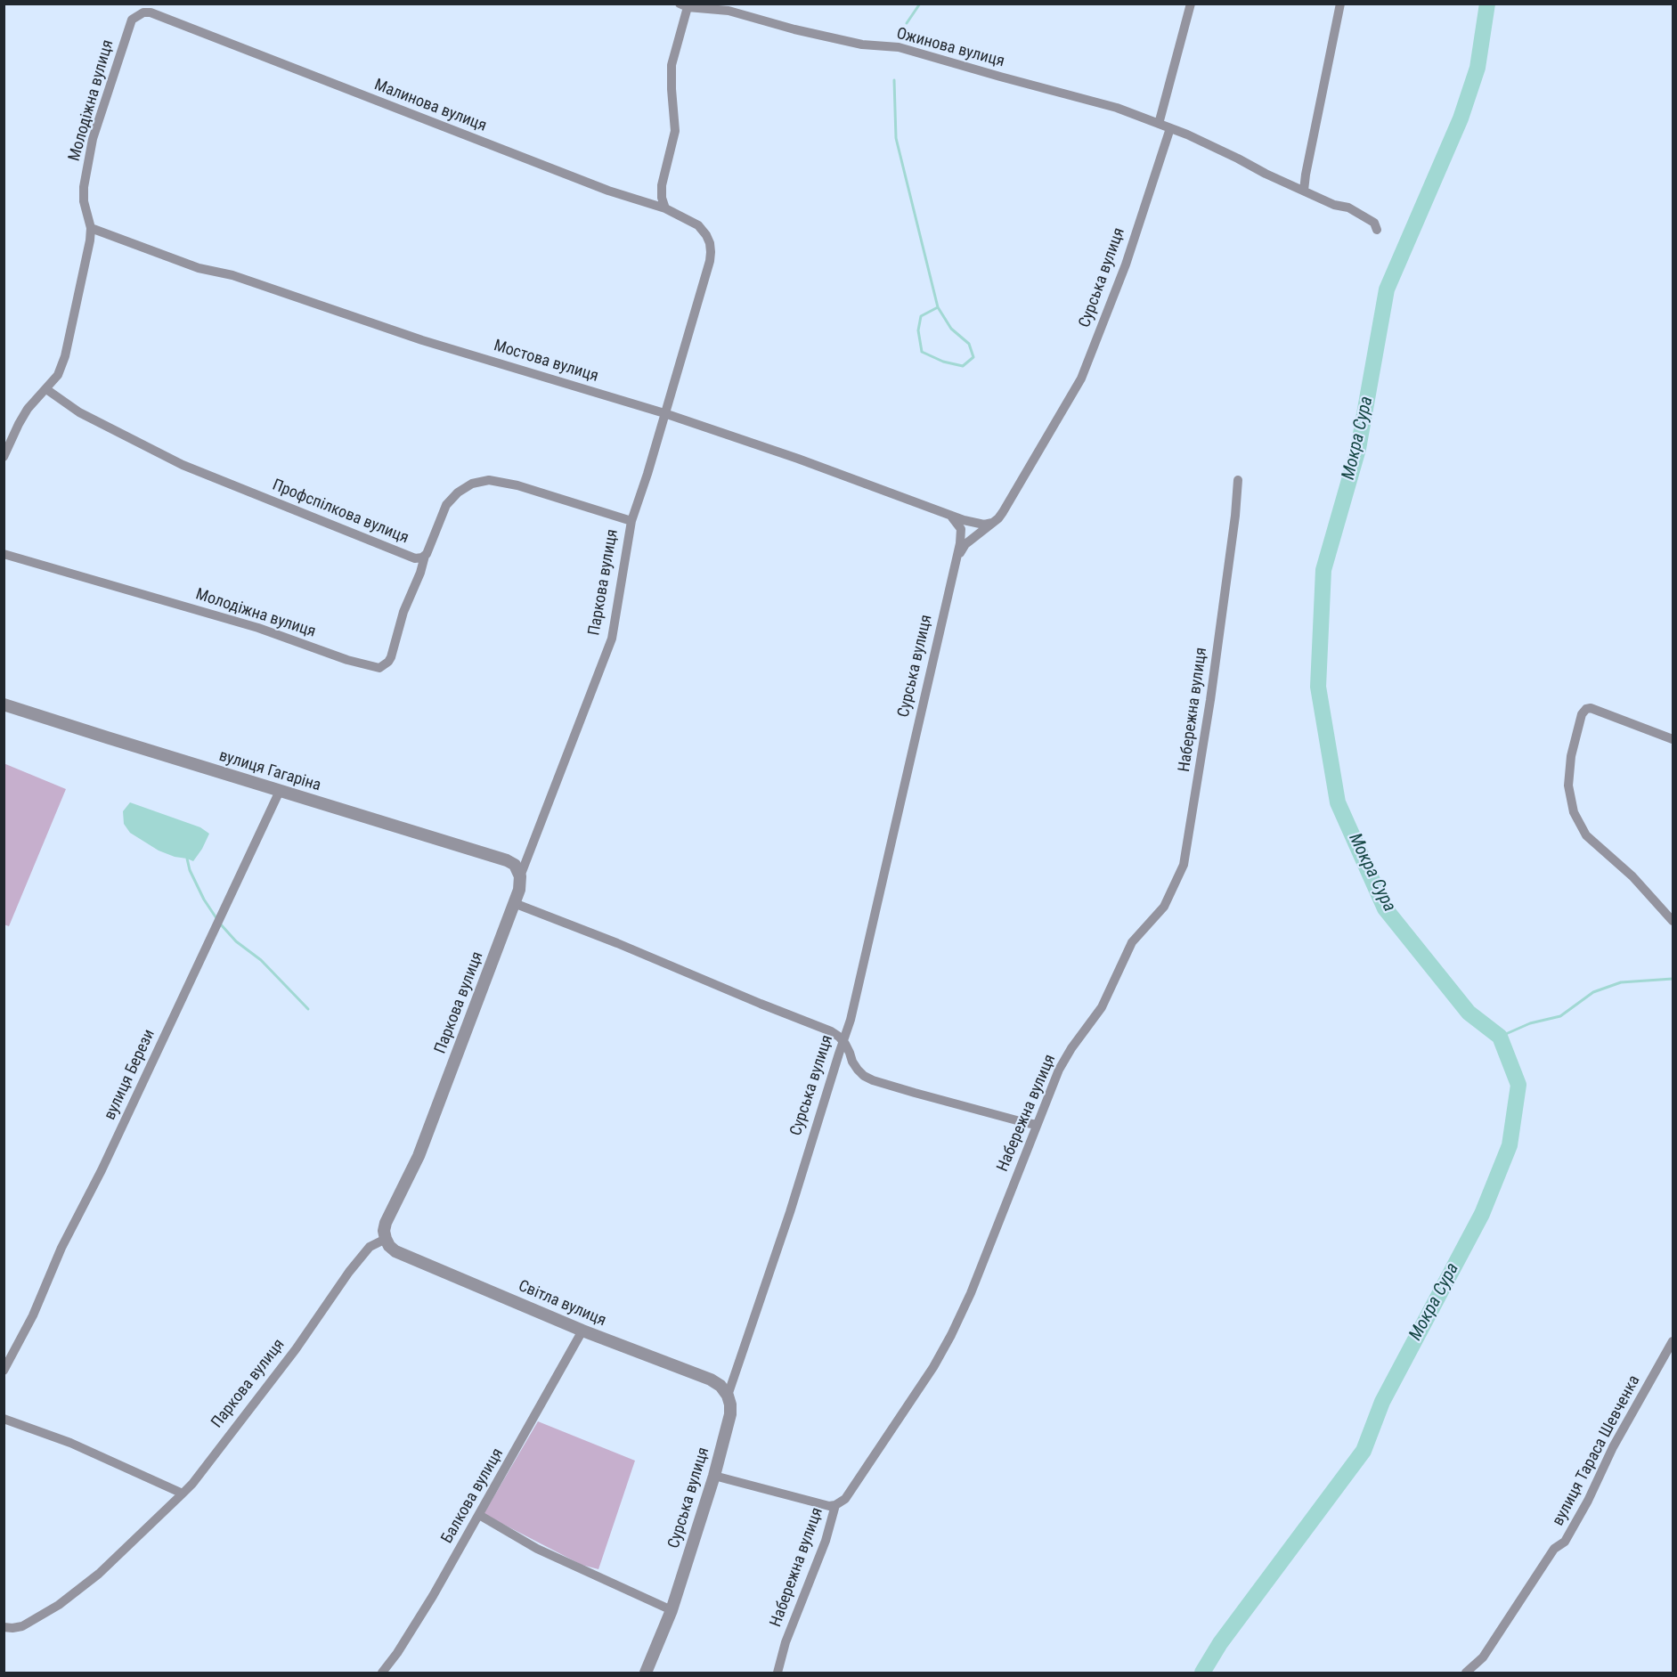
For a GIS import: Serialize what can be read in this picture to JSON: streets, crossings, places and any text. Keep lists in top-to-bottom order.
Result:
{
  "streets": {
    "street": [
      "Ожинова вулиця",
      "Молодіжна вулиця",
      "Малинова вулиця",
      "Сурська вулиця",
      "Мостова вулиця",
      "Профспілкова вулиця",
      "Паркова вулиця",
      "Набережна вулиця",
      "вулиця Гагаріна",
      "вулиця Берези",
      "Світла вулиця",
      "вулиця Тараса Шевченка",
      "Балкова вулиця"
    ]
  },
  "crossings": [
    ["Ожинова вулиця", "Сурська вулиця"],
    ["Молодіжна вулиця", "Малинова вулиця"],
    ["Молодіжна вулиця", "Мостова вулиця"],
    ["Молодіжна вулиця", "Профспілкова вулиця"],
    ["Малинова вулиця", "Паркова вулиця"],
    ["Сурська вулиця", "Мостова вулиця"],
    ["Сурська вулиця", "Світла вулиця"],
    ["Мостова вулиця", "Паркова вулиця"],
    ["Профспілкова вулиця", "Паркова вулиця"],
    ["Паркова вулиця", "вулиця Гагаріна"],
    ["Паркова вулиця", "Світла вулиця"],
    ["вулиця Гагаріна", "вулиця Берези"],
    ["Світла вулиця", "Балкова вулиця"]
  ],
  "water": ["Мокра Сура"]
}
